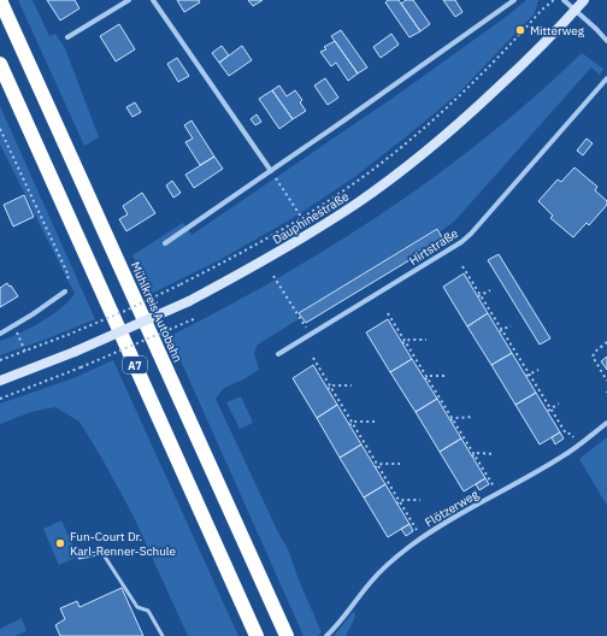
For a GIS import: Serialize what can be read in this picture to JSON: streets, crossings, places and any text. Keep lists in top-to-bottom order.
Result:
{
  "streets": {
    "highway": ["Mühlkreis Autobahn", "A7"],
    "main road": ["Dauphinestraße"],
    "street": ["Hirtstraße", "Flötzerweg"]
  },
  "places": ["Mitterweg", "Fun-Court Dr. Karl-Renner-Schule"]
}
